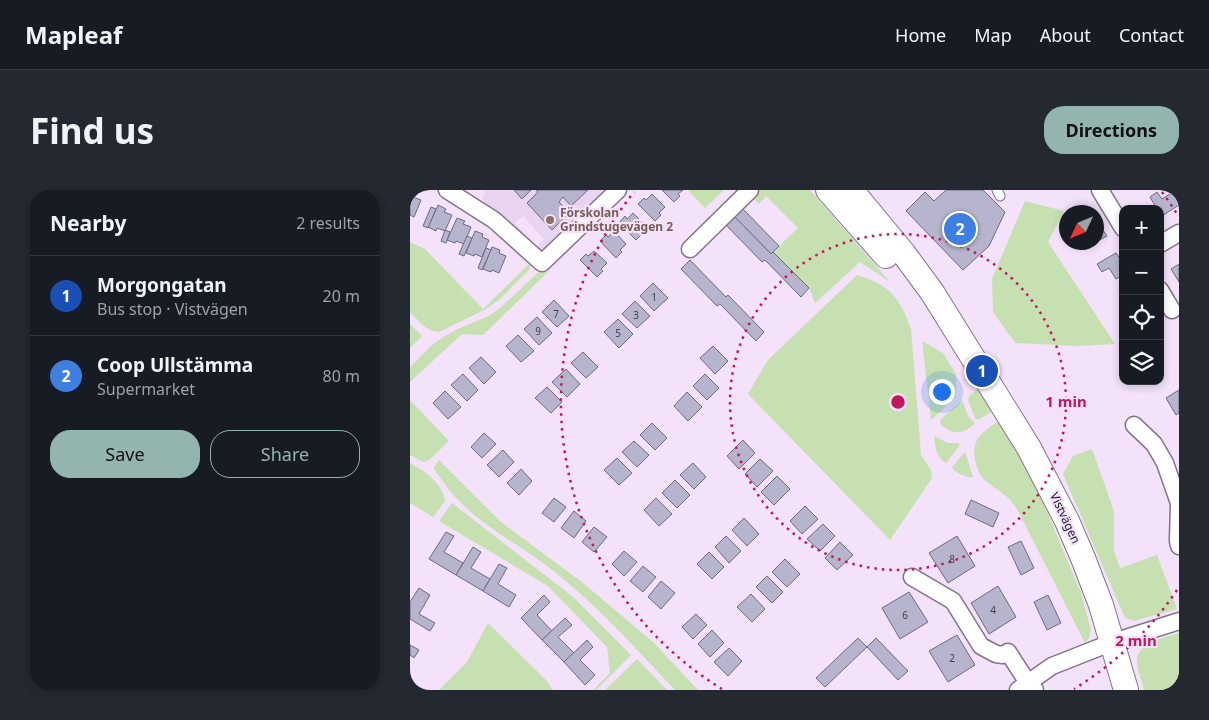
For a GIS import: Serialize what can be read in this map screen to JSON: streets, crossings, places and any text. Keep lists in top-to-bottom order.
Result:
{
  "streets": {
    "main road": ["Vistvägen"]
  },
  "places": ["Förskolan Grindstugevägen 2"],
  "house_numbers": [
    "1",
    "7",
    "3",
    "9",
    "5",
    "8",
    "4",
    "6",
    "2"
  ],
  "north": "bottom left",
  "page": {
    "header": "Mapleaf",
    "nav": [
      "Home",
      "Map",
      "About",
      "Contact"
    ],
    "buttons": [
      "Directions",
      ["Save", "Share"]
    ],
    "title": "Find us",
    "heading": ["Nearby", "2 results"],
    "map_buttons": ["+", "−"],
    "pins": ["2", "1"],
    "list": [
      {
        "mark": "1",
        "name": "Morgongatan",
        "note": "Bus stop · Vistvägen",
        "value": "20 m"
      },
      {
        "mark": "2",
        "name": "Coop Ullstämma",
        "note": "Supermarket",
        "value": "80 m"
      }
    ]
  },
  "rings": ["1 min", "2 min"]
}
